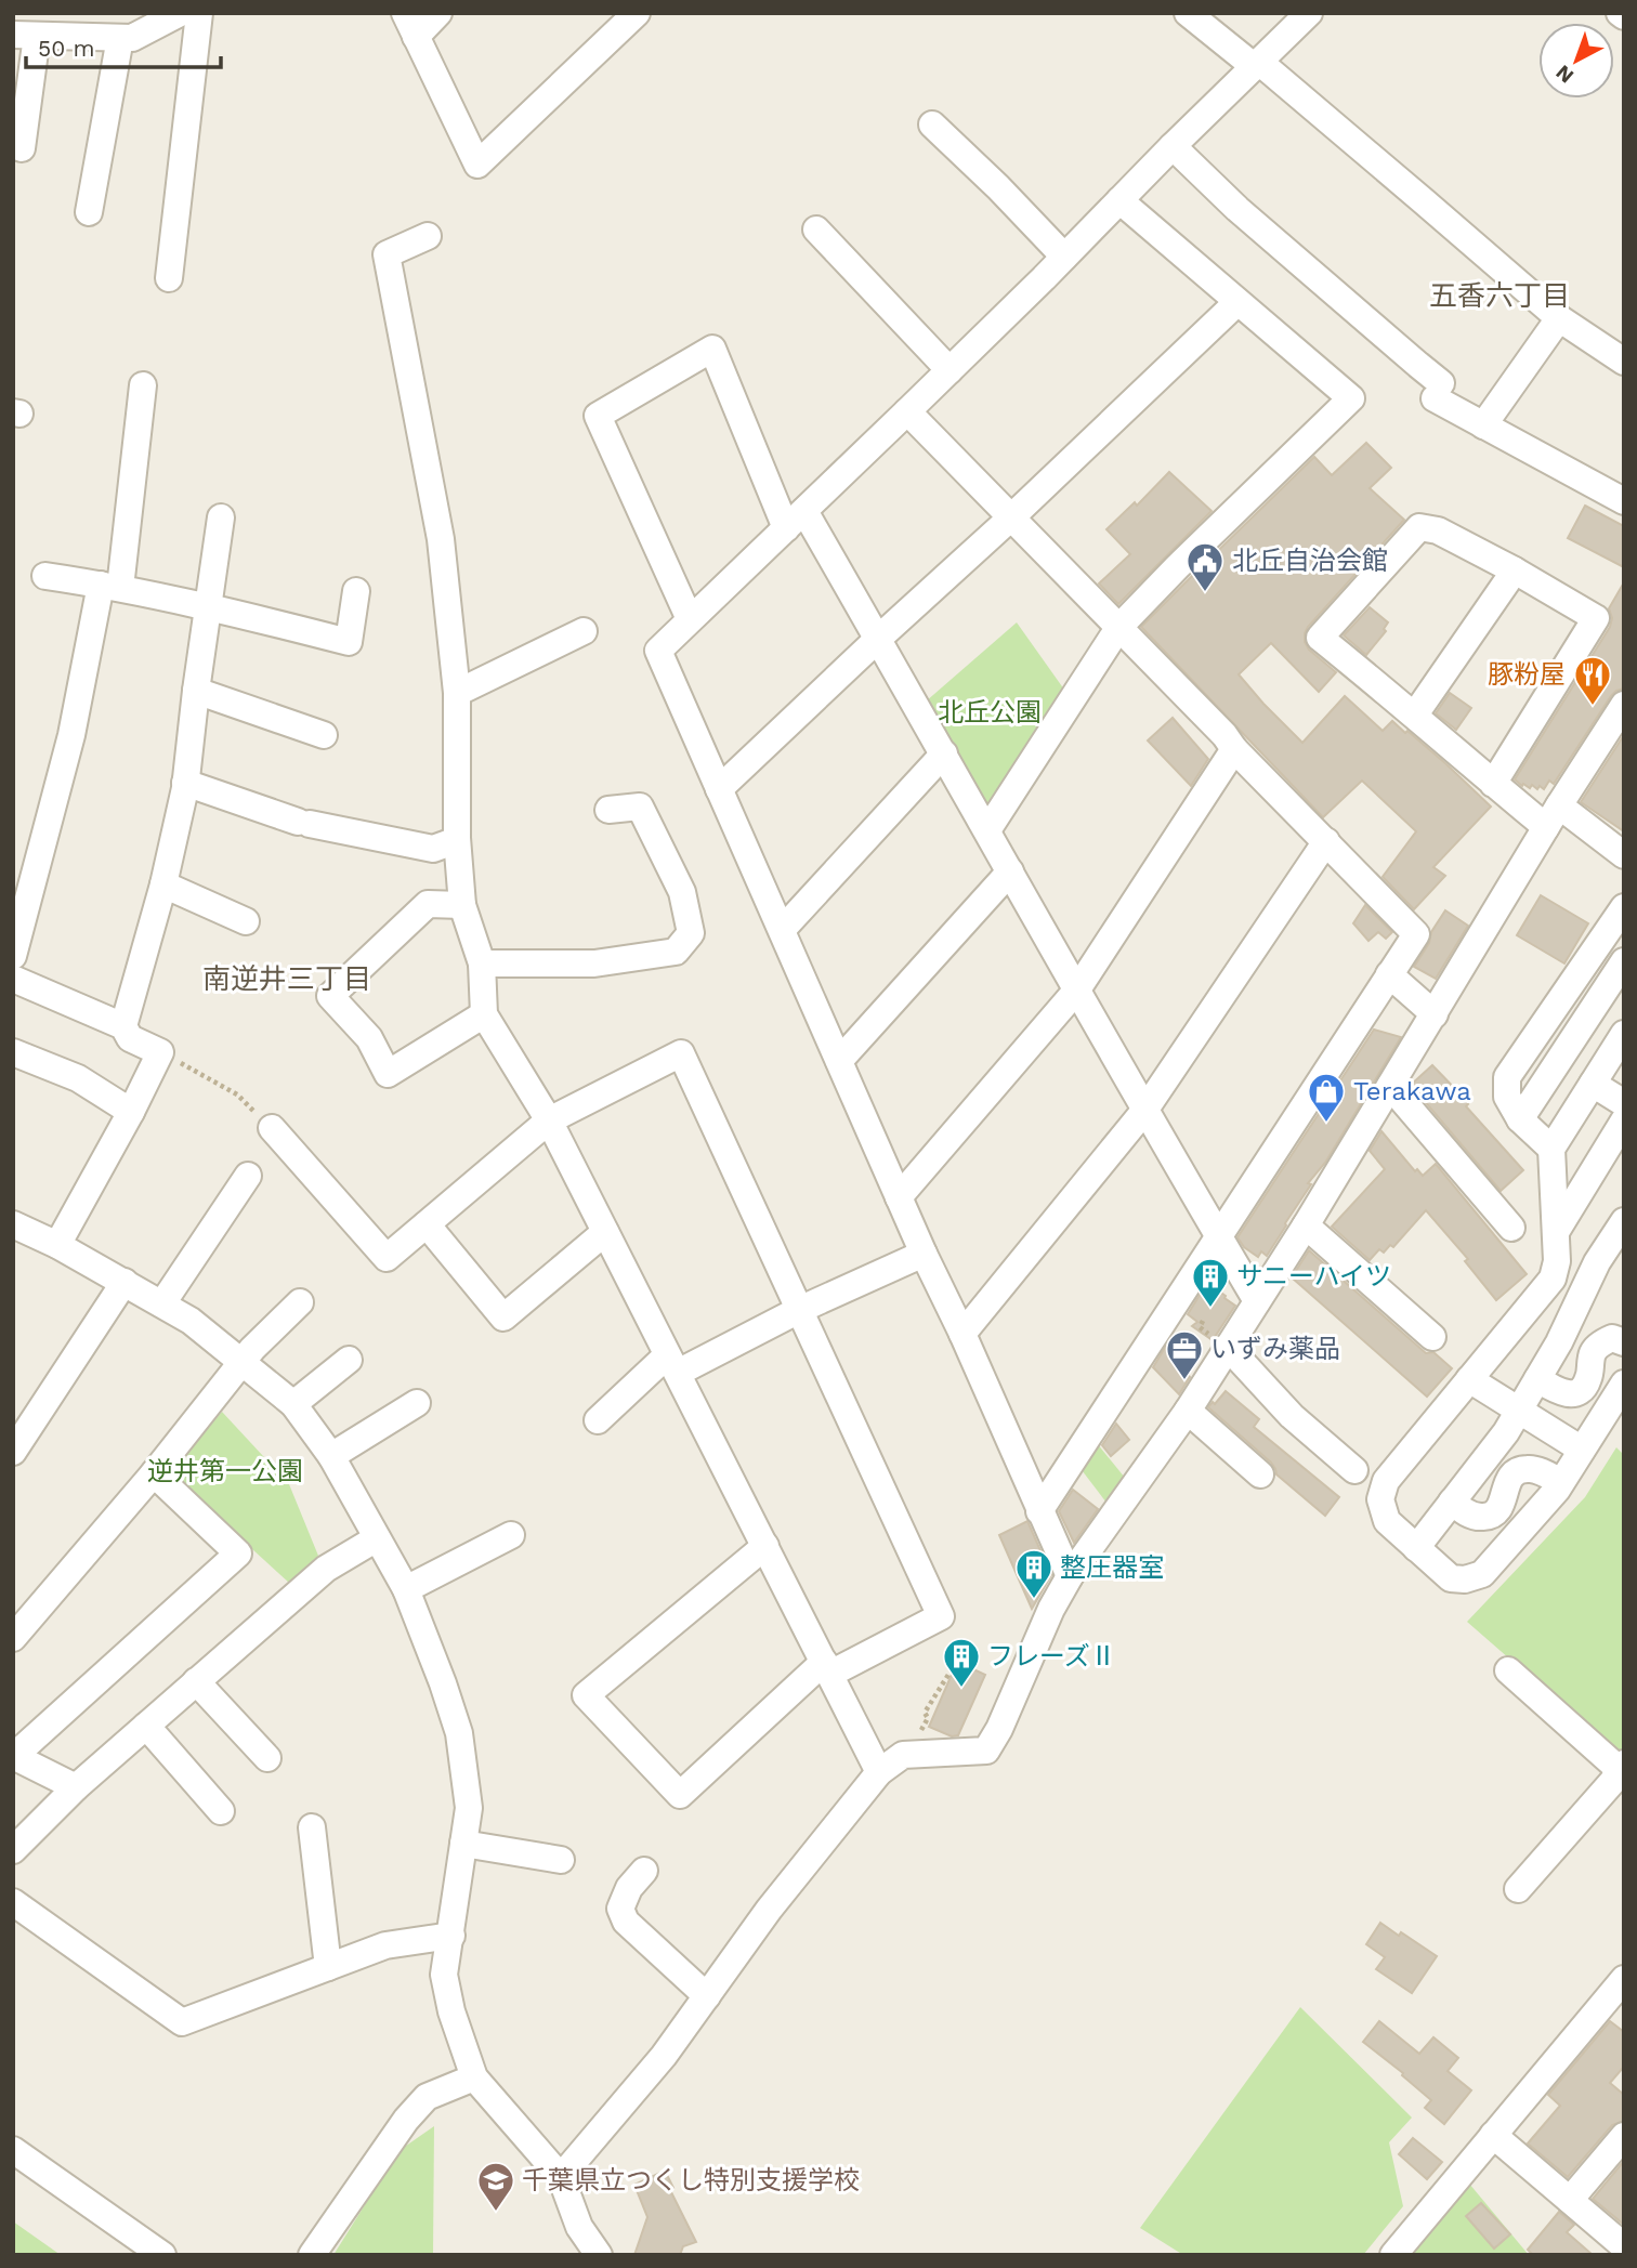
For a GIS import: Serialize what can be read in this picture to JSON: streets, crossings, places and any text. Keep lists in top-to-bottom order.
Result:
{
  "districts": ["五香六丁目", "南逆井三丁目"],
  "parks": ["北丘公園", "逆井第一公園"],
  "places": {
    "public building": ["北丘自治会館"],
    "restaurant": ["豚粉屋"],
    "shop": ["Terakawa"],
    "building": ["サニーハイツ", "整圧器室", "フレーズⅡ"],
    "office": ["いずみ薬品"],
    "school or university": ["千葉県立つくし特別支援学校"]
  },
  "scale_bar": "50 m",
  "north": "bottom left"
}
